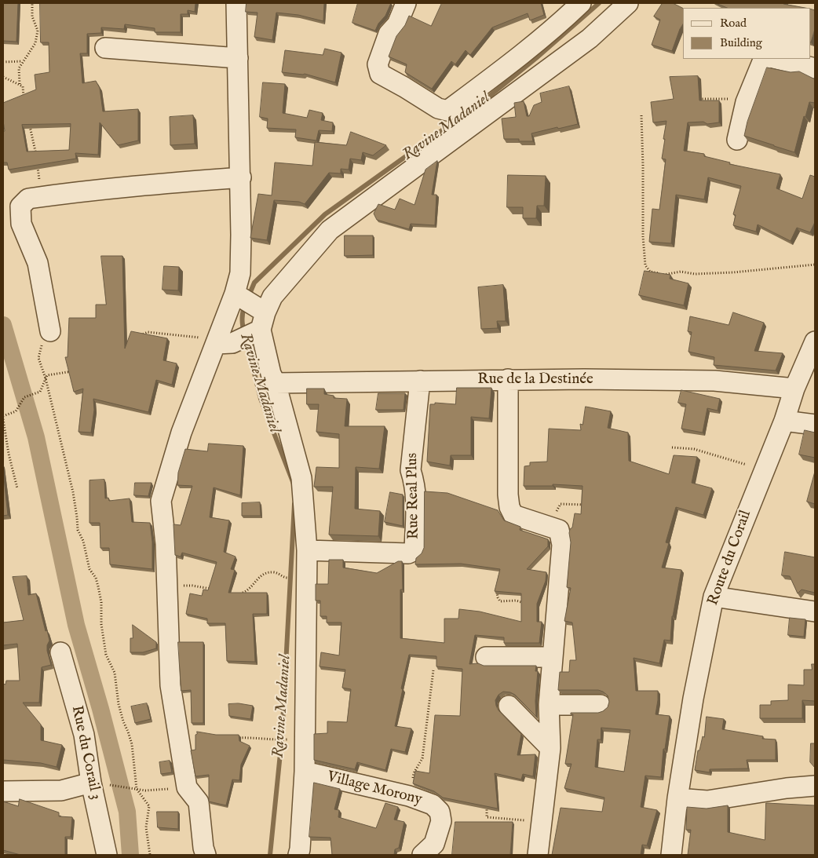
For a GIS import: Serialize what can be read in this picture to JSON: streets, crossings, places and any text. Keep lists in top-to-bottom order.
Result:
{
  "streets": {
    "street": [
      "Rue de la Destinée",
      "Rue Real Plus",
      "Route du Corail",
      "Rue du Corail 3",
      "Village Morony"
    ]
  },
  "crossings": [
    ["Rue de la Destinée", "Rue Real Plus"],
    ["Rue de la Destinée", "Route du Corail"]
  ],
  "water": ["Ravine Madaniel"],
  "legend": ["Road", "Building"]
}
